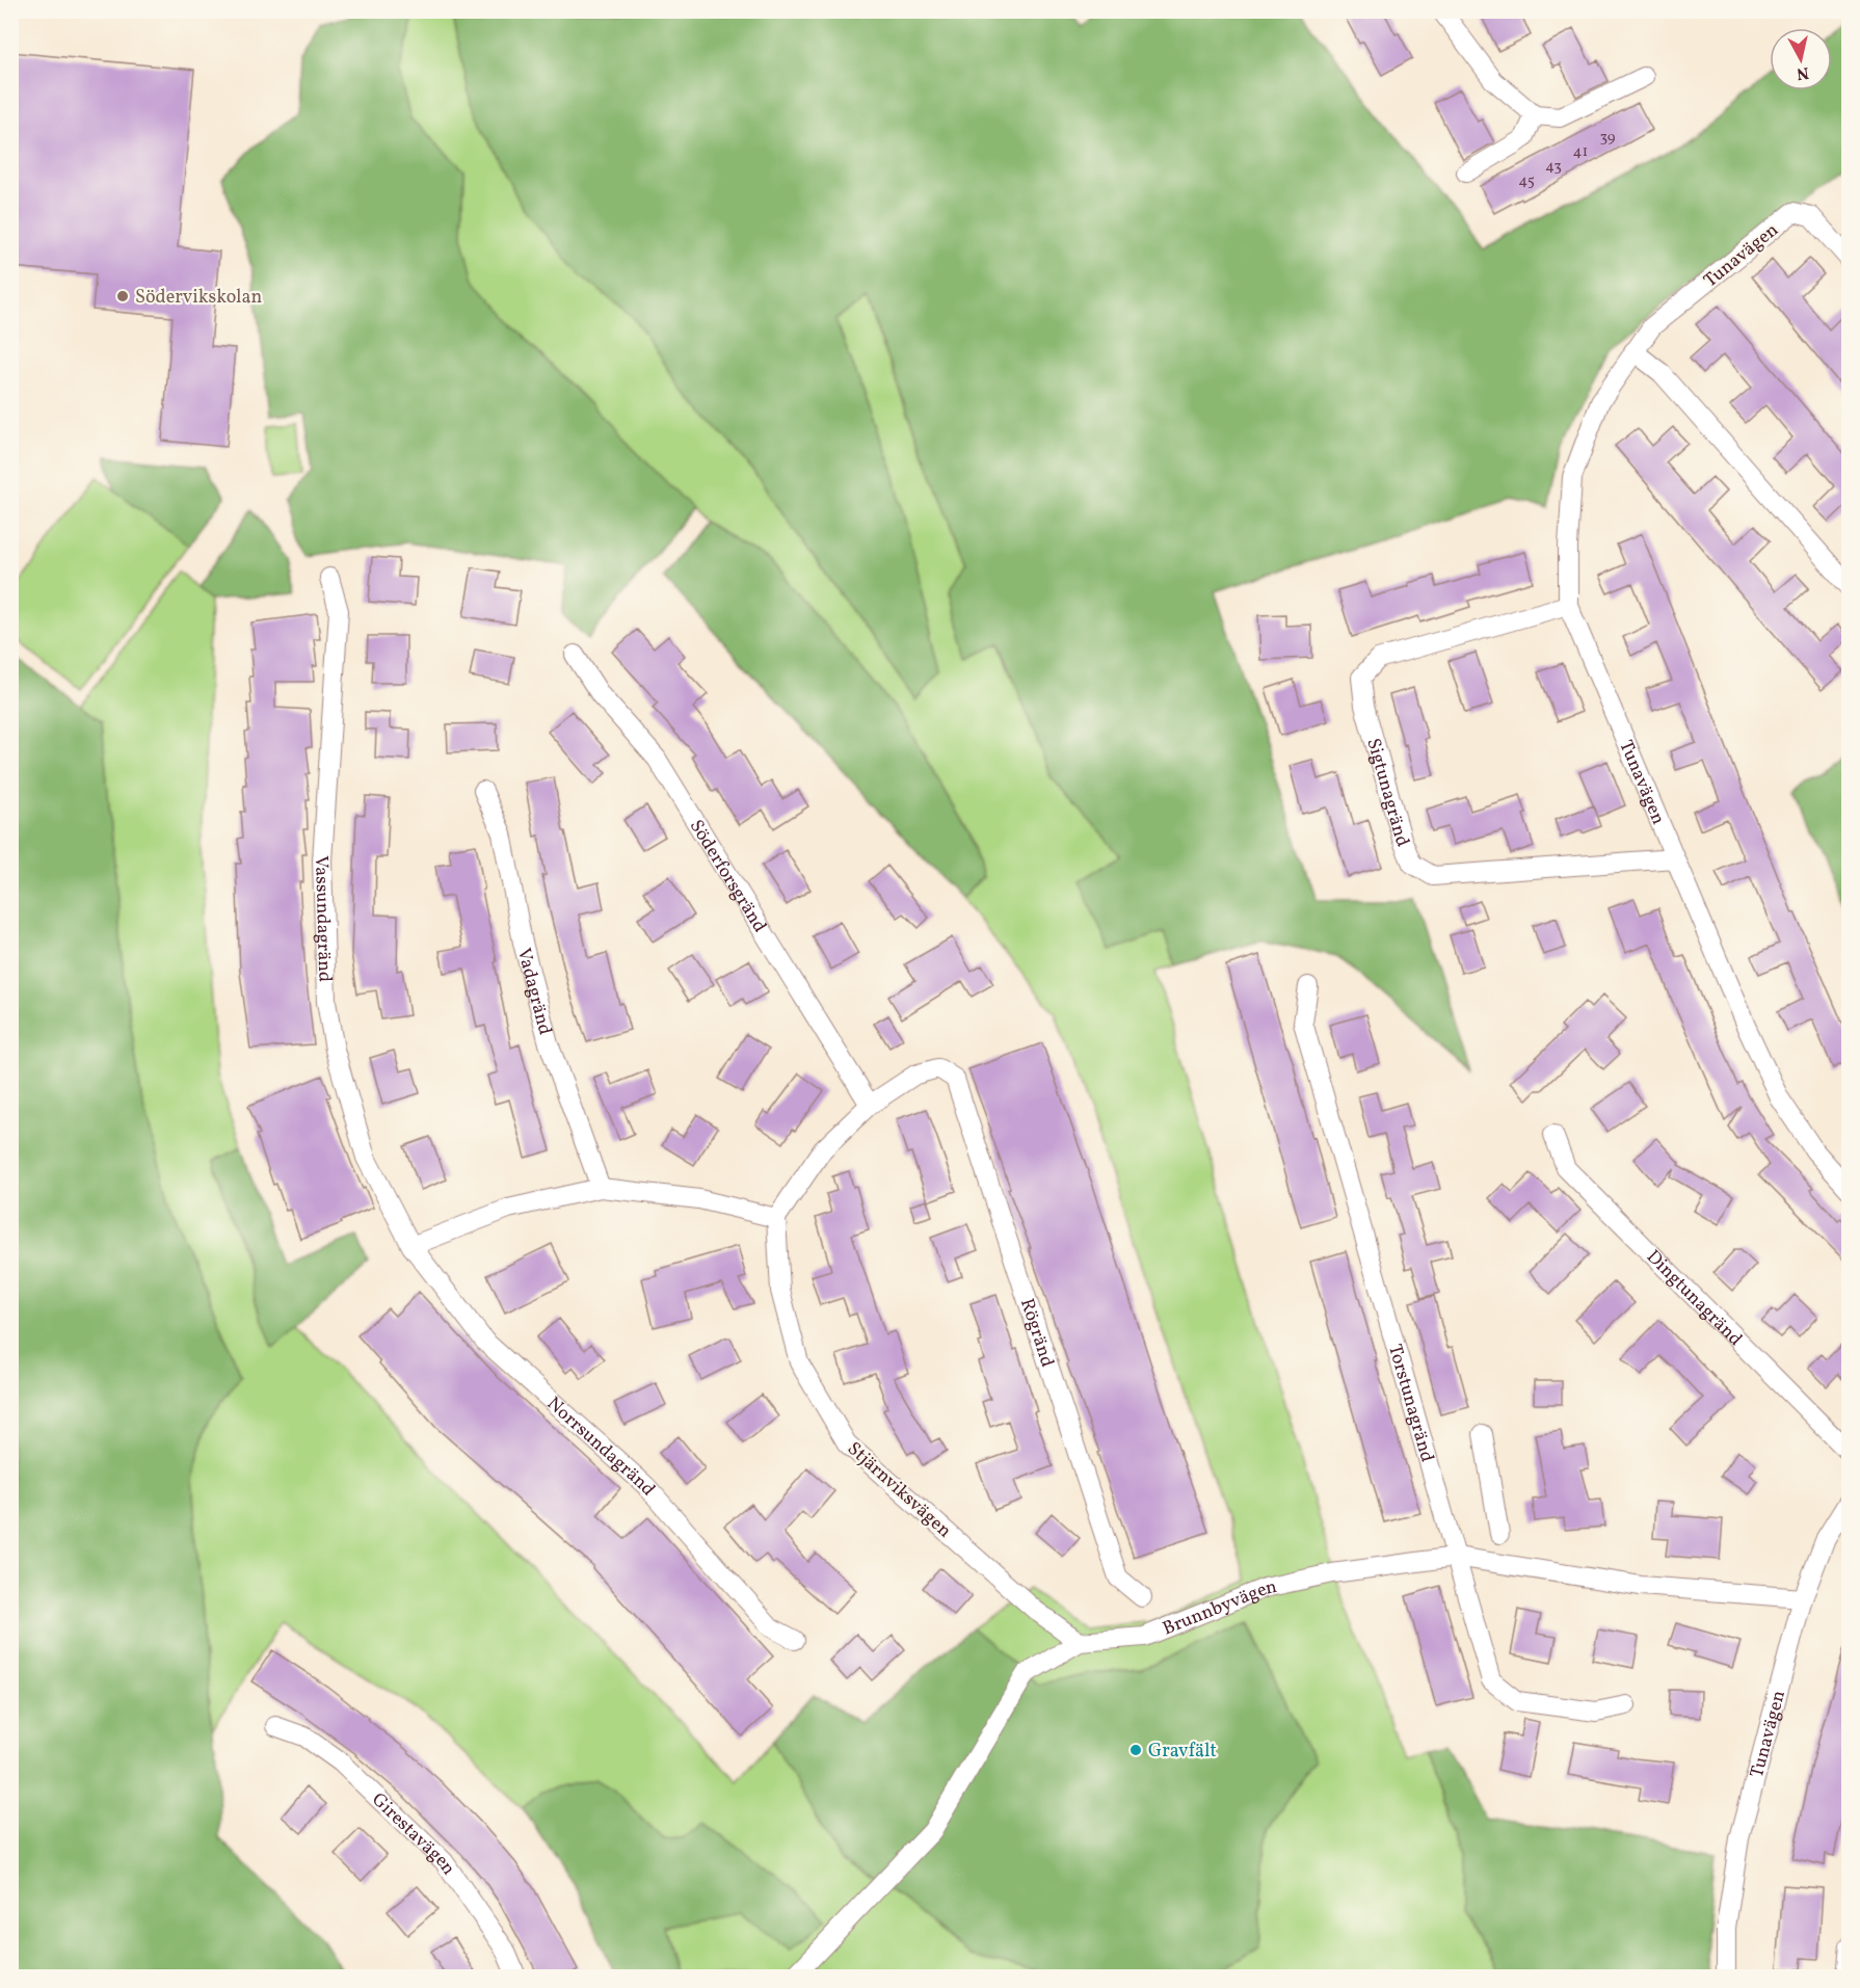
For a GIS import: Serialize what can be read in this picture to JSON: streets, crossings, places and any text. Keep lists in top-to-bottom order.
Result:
{
  "streets": {
    "street": [
      "Tunavägen",
      "Sigtunagränd",
      "Söderforsgränd",
      "Vassundagränd",
      "Vadagränd",
      "Dingtunagränd",
      "Rögränd",
      "Torstunagränd",
      "Norrsundagränd",
      "Stjärnviksvägen",
      "Brunnbyvägen",
      "Girestavägen"
    ]
  },
  "crossings": [
    ["Tunavägen", "Sigtunagränd"],
    ["Tunavägen", "Brunnbyvägen"],
    ["Söderforsgränd", "Rögränd"],
    ["Vassundagränd", "Norrsundagränd"],
    ["Torstunagränd", "Brunnbyvägen"],
    ["Stjärnviksvägen", "Brunnbyvägen"]
  ],
  "places": ["Södervikskolan", "Gravfält"],
  "house_numbers": [
    "39",
    "41",
    "43",
    "45"
  ],
  "north": "bottom"
}
